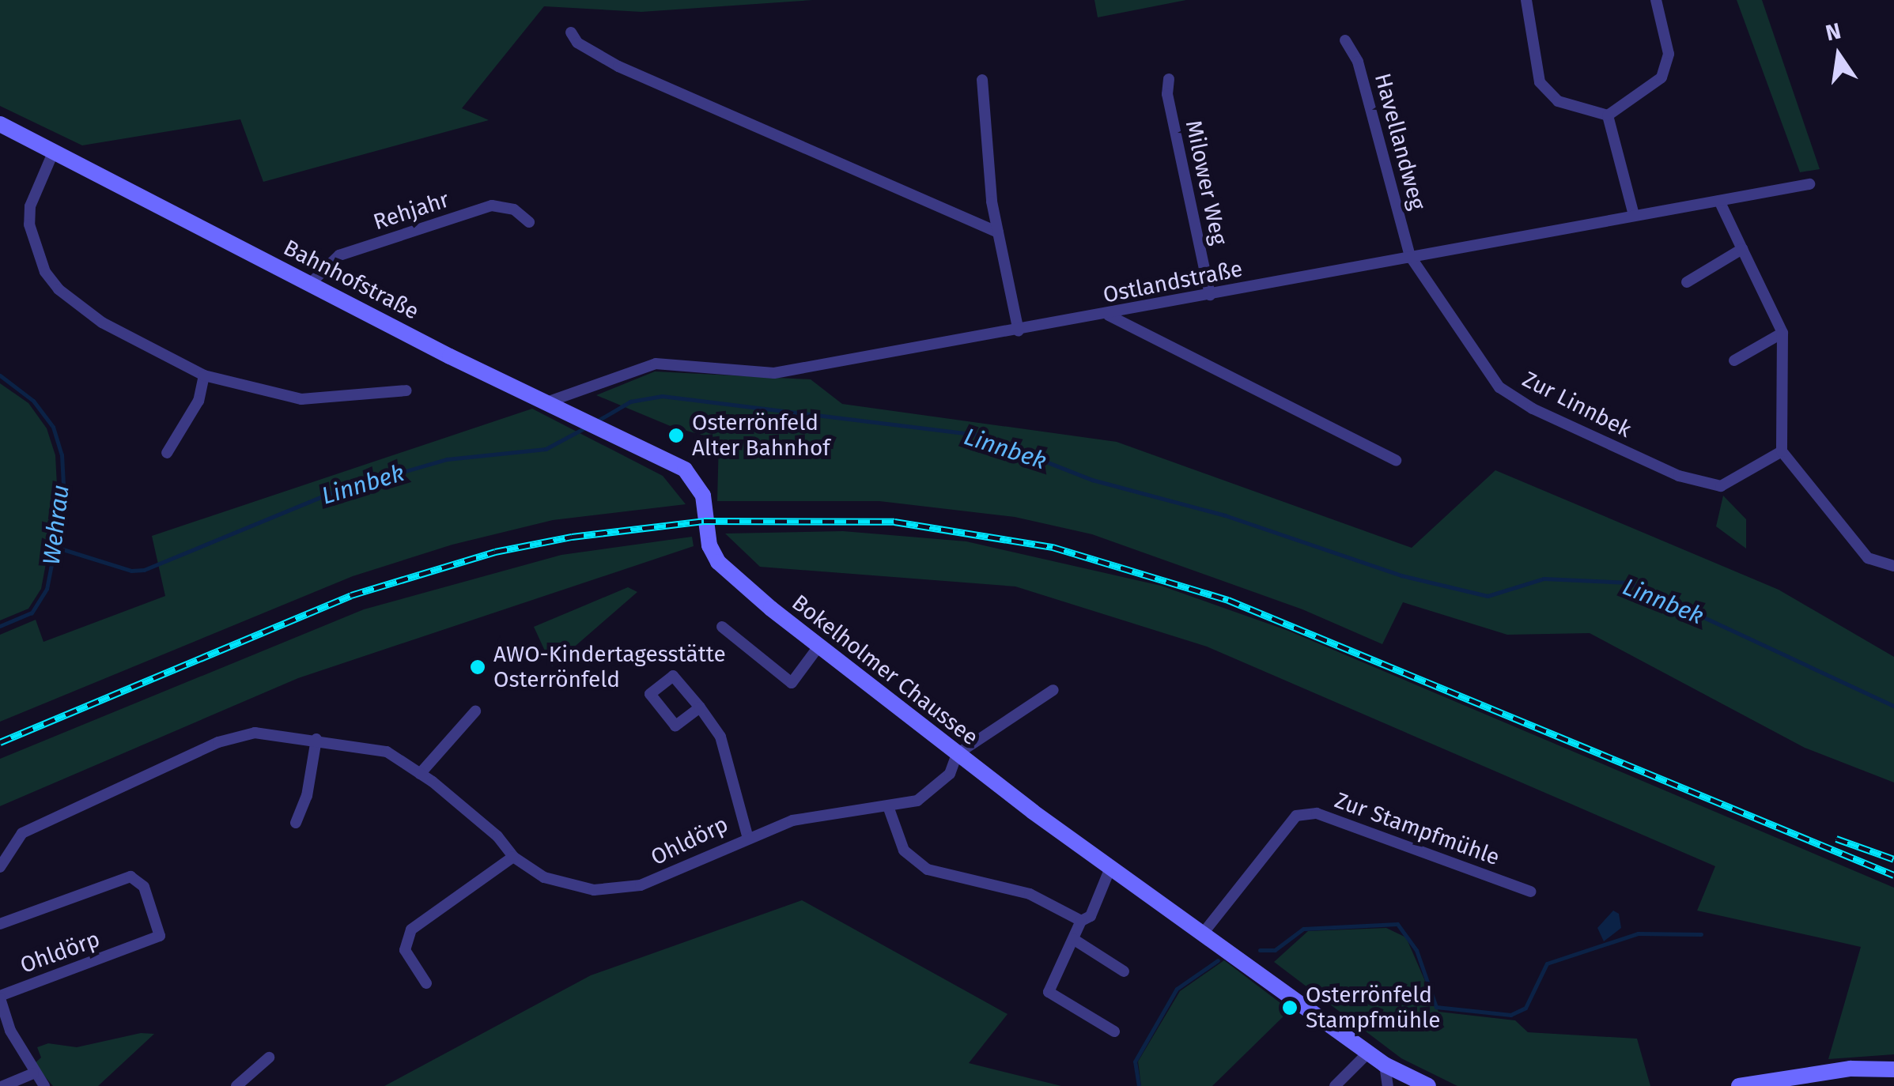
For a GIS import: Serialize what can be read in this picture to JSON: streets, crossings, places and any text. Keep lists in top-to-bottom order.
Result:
{
  "streets": {
    "main road": ["Bahnhofstraße", "Bokelholmer Chaussee"],
    "street": [
      "Havellandweg",
      "Milower Weg",
      "Rehjahr",
      "Ostlandstraße",
      "Zur Linnbek",
      "Zur Stampfmühle",
      "Ohldörp"
    ]
  },
  "crossings": [
    ["Havellandweg", "Ostlandstraße"],
    ["Havellandweg", "Zur Linnbek"],
    ["Milower Weg", "Ostlandstraße"],
    ["Rehjahr", "Bahnhofstraße"],
    ["Bahnhofstraße", "Ostlandstraße"],
    ["Bahnhofstraße", "Bokelholmer Chaussee"],
    ["Ostlandstraße", "Zur Linnbek"],
    ["Bokelholmer Chaussee", "Zur Stampfmühle"],
    ["Bokelholmer Chaussee", "Ohldörp"]
  ],
  "water": ["Linnbek", "Wehrau"],
  "places": ["Osterrönfeld Alter Bahnhof", "AWO-Kindertagesstätte Osterrönfeld", "Osterrönfeld Stampfmühle"],
  "north": "top"
}
